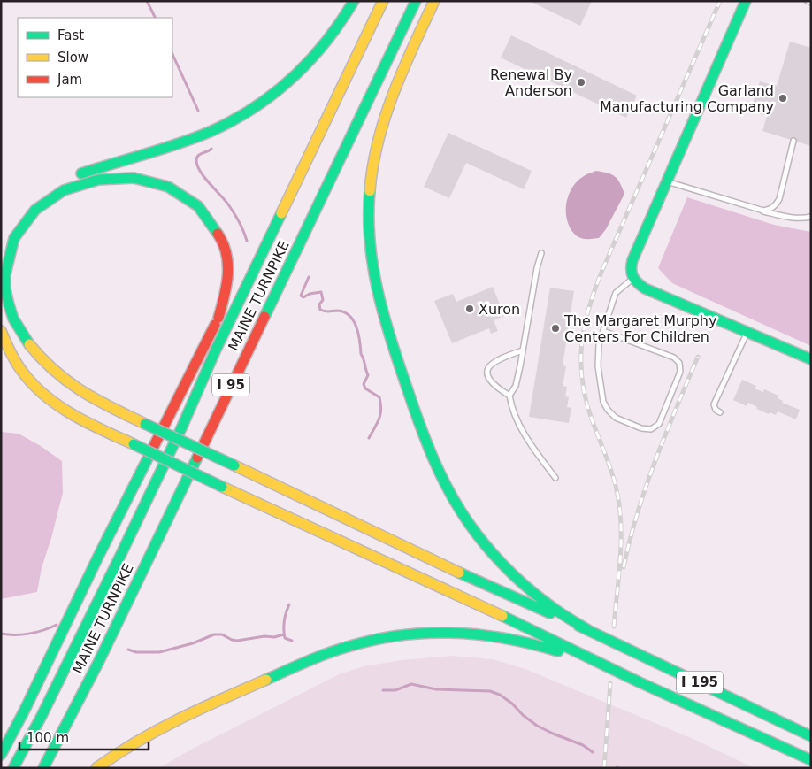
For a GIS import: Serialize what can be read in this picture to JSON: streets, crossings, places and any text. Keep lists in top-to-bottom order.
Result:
{
  "streets": {
    "main road": ["MAINE TURNPIKE", "I 95", "I 195"]
  },
  "places": [
    "Renewal By Anderson",
    "Garland Manufacturing Company",
    "Xuron",
    "The Margaret Murphy Centers For Children"
  ],
  "legend": ["Fast", "Slow", "Jam"],
  "scale_bar": "100 m"
}
